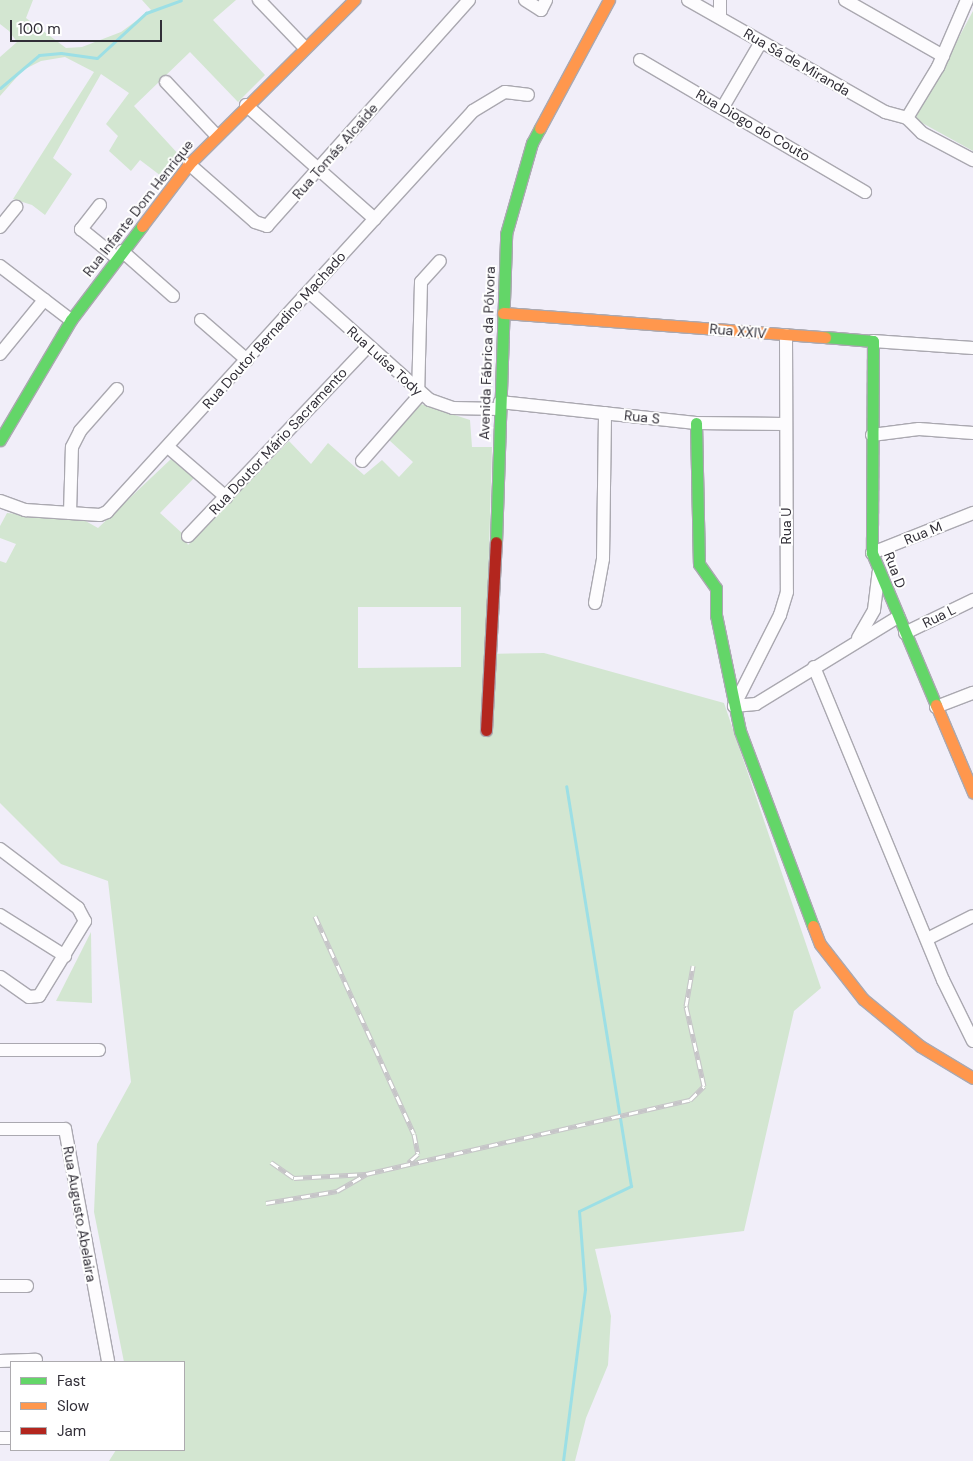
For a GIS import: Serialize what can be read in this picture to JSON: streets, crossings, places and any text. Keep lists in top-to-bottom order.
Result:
{
  "streets": {
    "street": [
      "Rua Sá de Miranda",
      "Rua Diogo do Couto",
      "Rua Tomás Alcaide",
      "Rua Infante Dom Henrique",
      "Rua Doutor Bernadino Machado",
      "Rua XXIV",
      "Avenida Fábrica da Pólvora",
      "Rua Luísa Tody",
      "Rua S",
      "Rua Doutor Mário Sacramento",
      "Rua U",
      "Rua M",
      "Rua D",
      "Rua L",
      "Rua Augusto Abelaira"
    ]
  },
  "crossings": [
    ["Rua Tomás Alcaide", "Rua Infante Dom Henrique"],
    ["Rua Doutor Bernadino Machado", "Rua Luísa Tody"],
    ["Rua XXIV", "Avenida Fábrica da Pólvora"],
    ["Rua XXIV", "Rua U"],
    ["Rua XXIV", "Rua D"],
    ["Avenida Fábrica da Pólvora", "Rua Luísa Tody"],
    ["Avenida Fábrica da Pólvora", "Rua S"],
    ["Rua Luísa Tody", "Rua S"],
    ["Rua Luísa Tody", "Rua Doutor Mário Sacramento"],
    ["Rua S", "Rua U"],
    ["Rua M", "Rua D"],
    ["Rua D", "Rua L"]
  ],
  "legend": ["Fast", "Slow", "Jam"],
  "scale_bar": "100 m"
}
